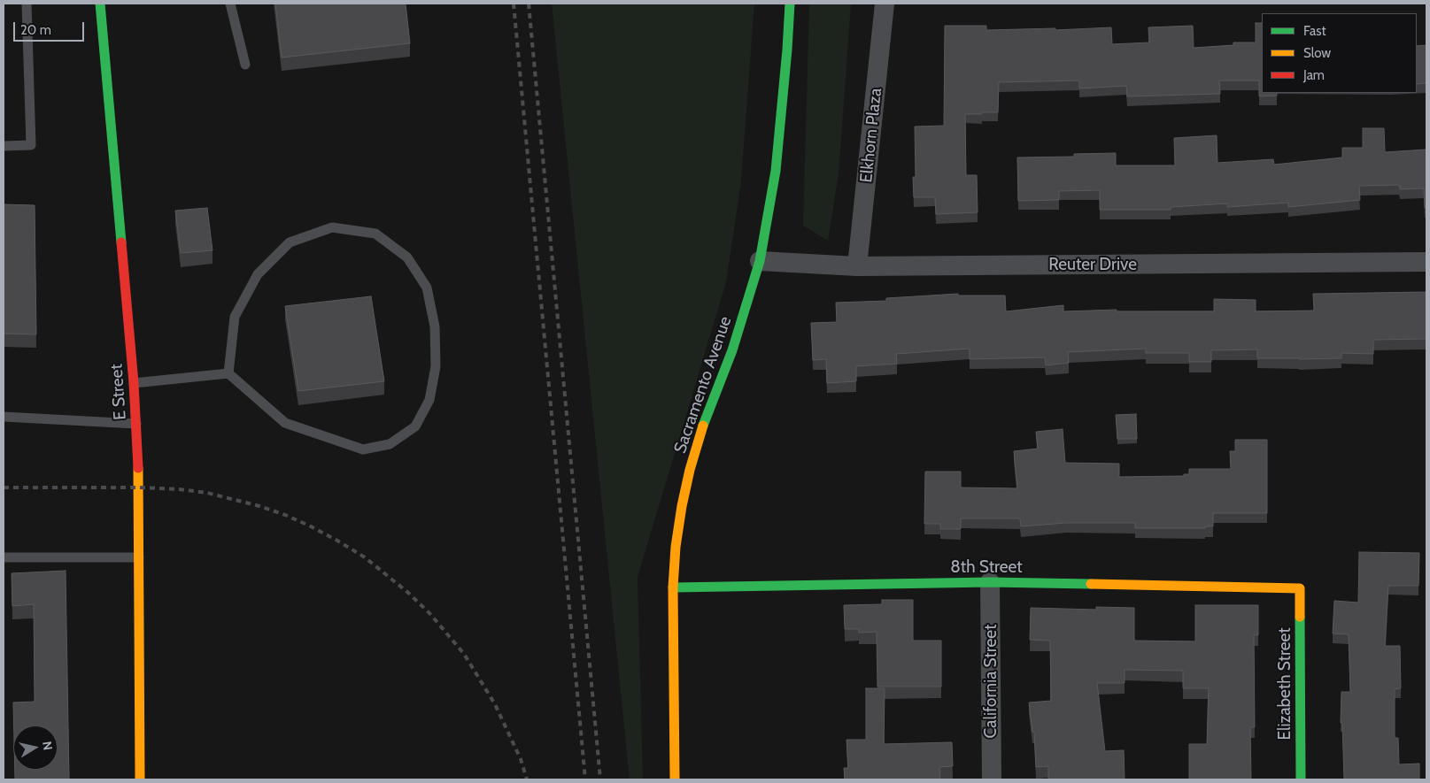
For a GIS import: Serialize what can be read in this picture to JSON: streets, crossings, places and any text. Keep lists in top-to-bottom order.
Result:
{
  "streets": {
    "street": [
      "Elkhorn Plaza",
      "Reuter Drive",
      "Sacramento Avenue",
      "E Street",
      "8th Street",
      "California Street",
      "Elizabeth Street"
    ]
  },
  "crossings": [
    ["Elkhorn Plaza", "Reuter Drive"],
    ["Reuter Drive", "Sacramento Avenue"],
    ["Sacramento Avenue", "8th Street"],
    ["8th Street", "California Street"],
    ["8th Street", "Elizabeth Street"]
  ],
  "legend": ["Fast", "Slow", "Jam"],
  "scale_bar": "20 m",
  "north": "right"
}
